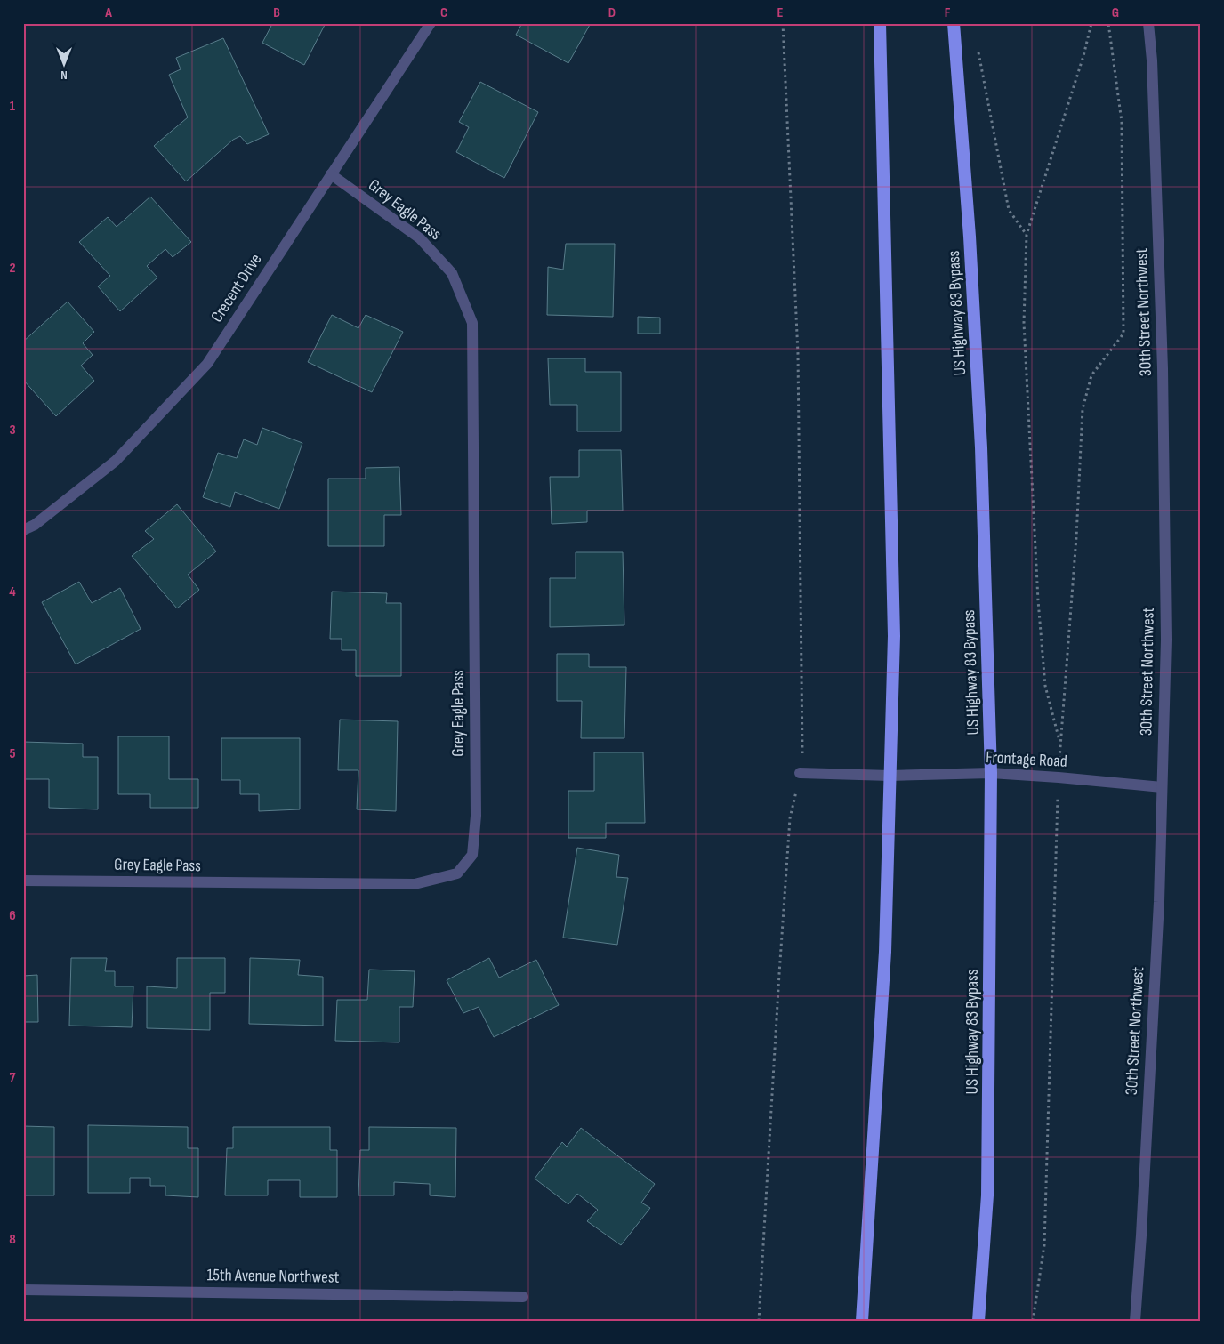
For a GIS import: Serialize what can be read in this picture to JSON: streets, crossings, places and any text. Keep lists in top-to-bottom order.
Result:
{
  "streets": {
    "highway": ["US Highway 83 Bypass"],
    "street": [
      "Grey Eagle Pass",
      "Crecent Drive",
      "30th Street Northwest",
      "Frontage Road",
      "15th Avenue Northwest"
    ]
  },
  "crossings": [
    ["Grey Eagle Pass", "Crecent Drive"],
    ["30th Street Northwest", "Frontage Road"],
    ["US Highway 83 Bypass", "Frontage Road"]
  ],
  "north": "bottom",
  "grid": {
    "columns": [
      "A",
      "B",
      "C",
      "D",
      "E",
      "F",
      "G"
    ],
    "rows": [
      "1",
      "2",
      "3",
      "4",
      "5",
      "6",
      "7",
      "8"
    ]
  }
}
